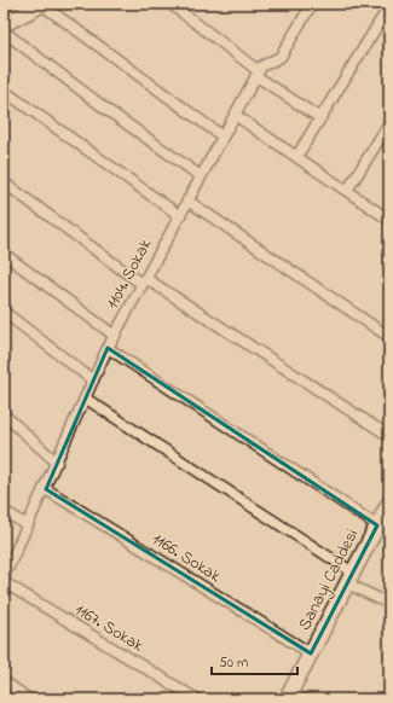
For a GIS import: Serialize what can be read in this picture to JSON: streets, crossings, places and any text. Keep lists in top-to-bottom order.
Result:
{
  "streets": {
    "street": [
      "1104. Sokak",
      "1166. Sokak",
      "Sanayi Caddesi",
      "1167. Sokak"
    ]
  },
  "crossings": [
    ["1104. Sokak", "1166. Sokak"],
    ["1166. Sokak", "Sanayi Caddesi"]
  ],
  "scale_bar": "50 m"
}
